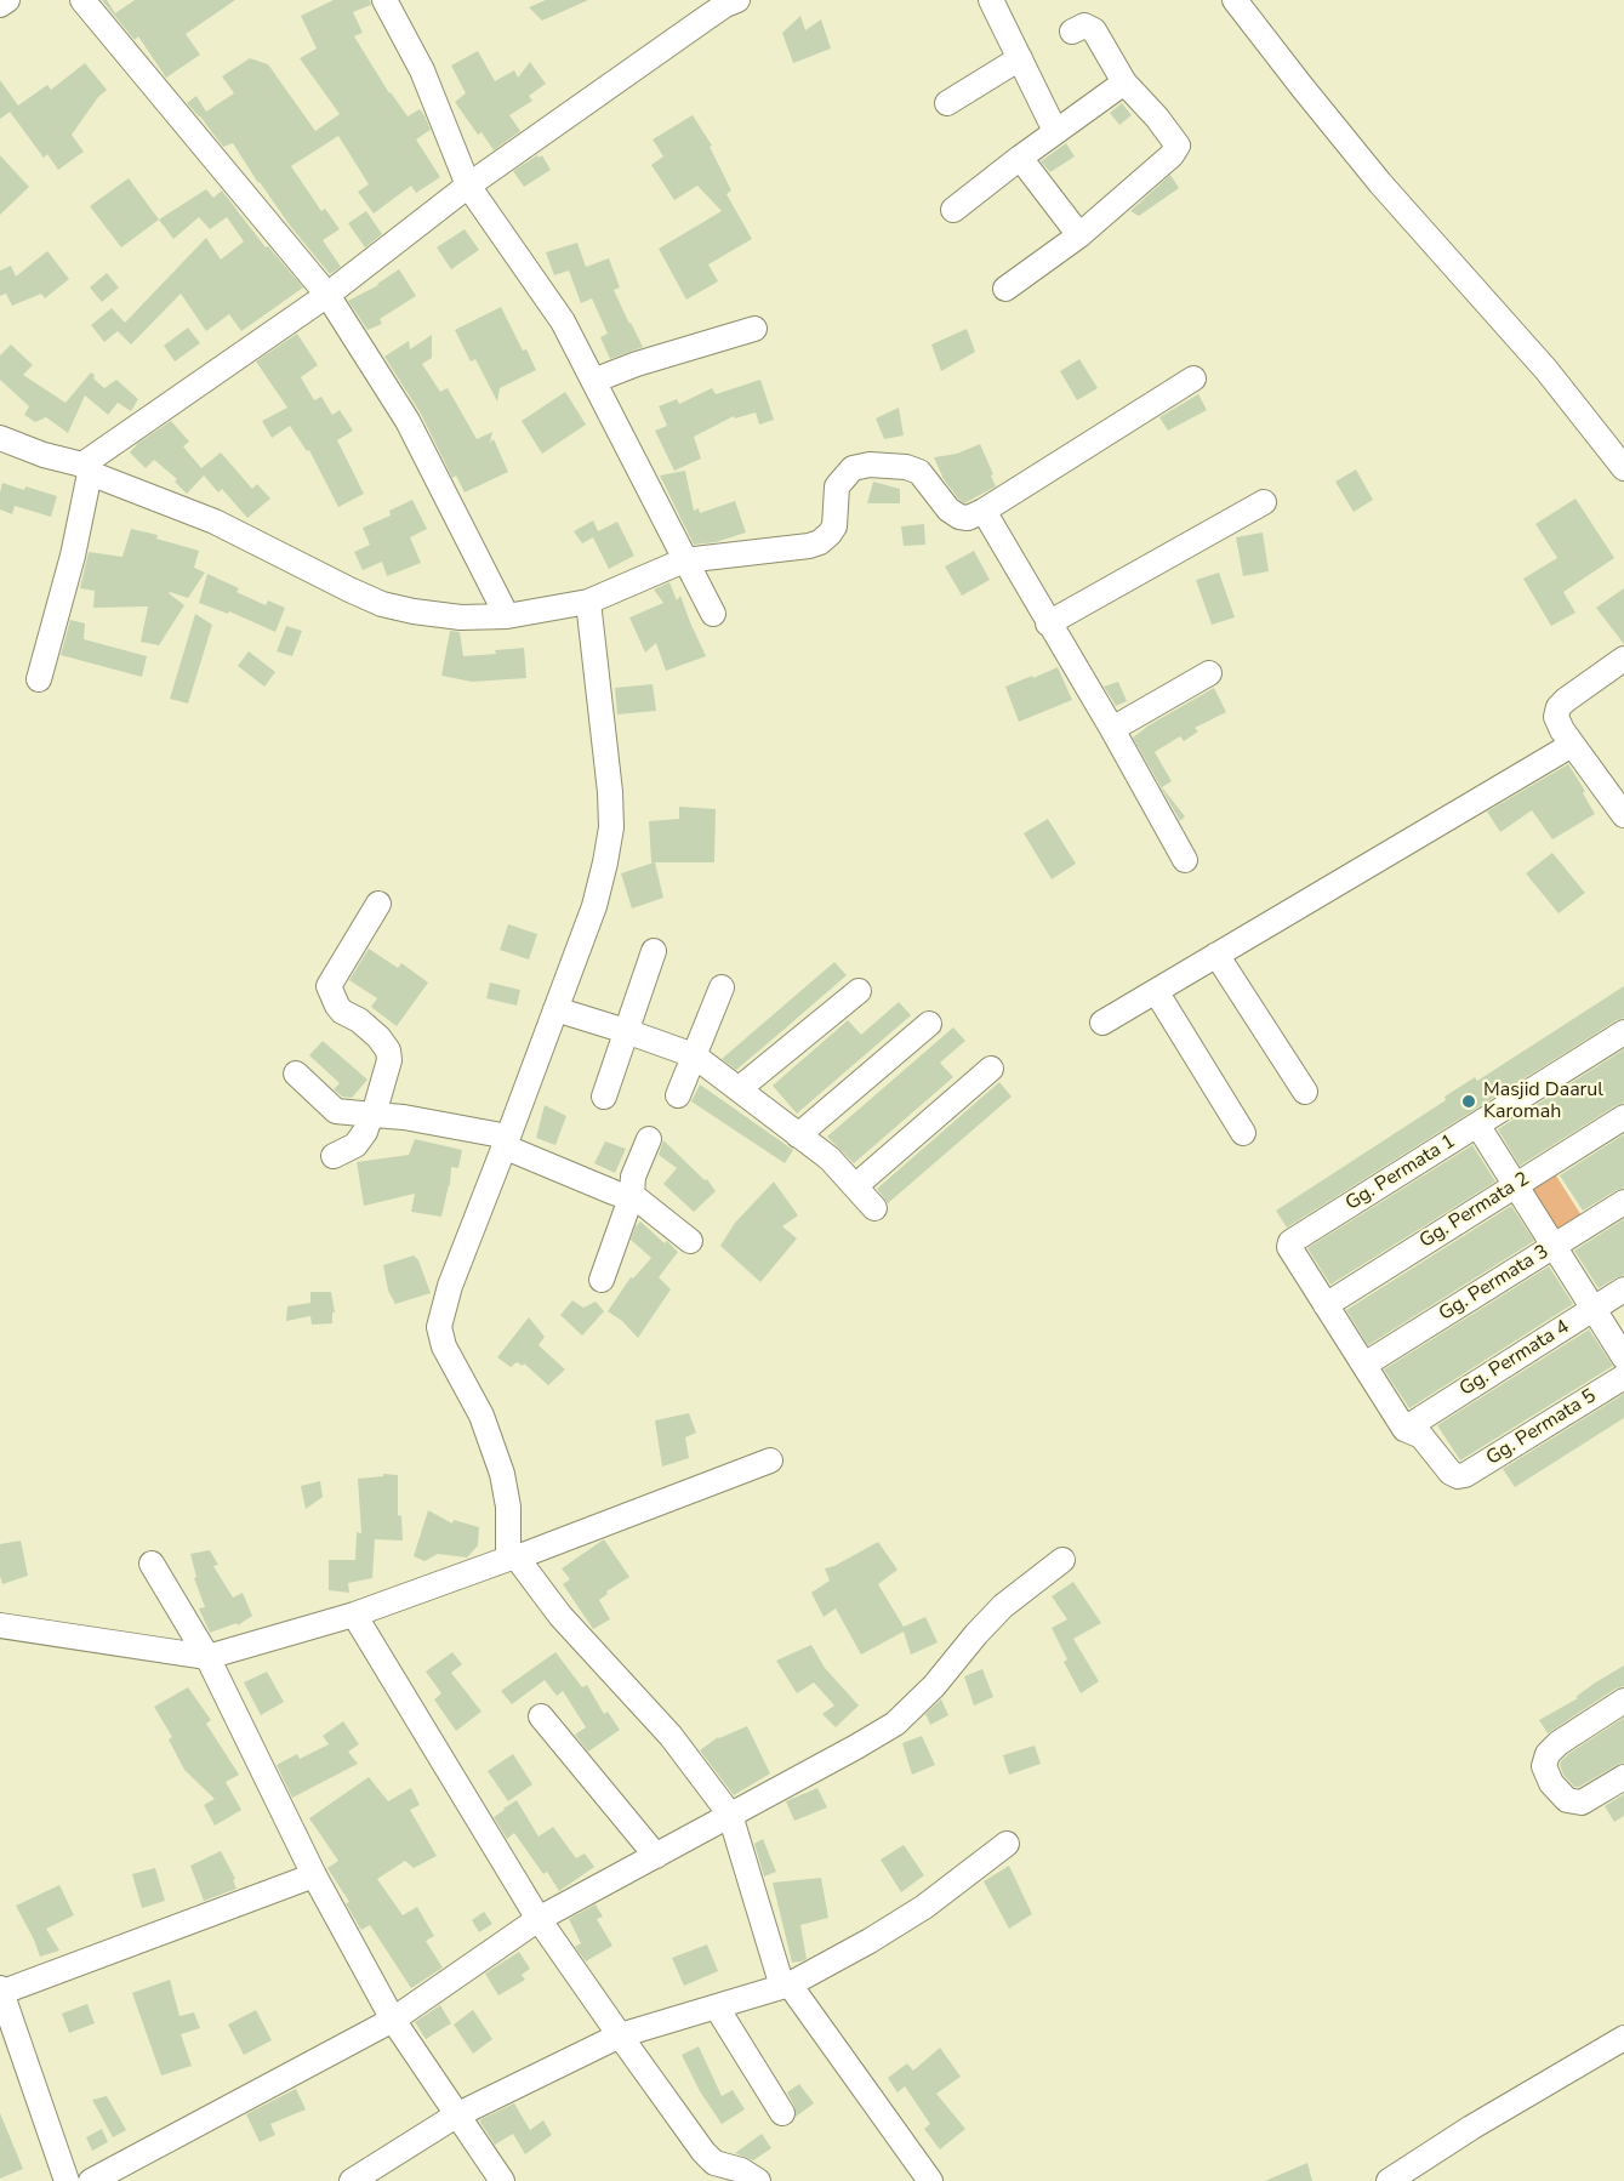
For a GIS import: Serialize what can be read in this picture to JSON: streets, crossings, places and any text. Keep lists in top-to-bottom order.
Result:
{
  "streets": {
    "street": [
      "Gg. Permata 1",
      "Gg. Permata 2",
      "Gg. Permata 3",
      "Gg. Permata 4",
      "Gg. Permata 5"
    ]
  },
  "crossings": [
    ["Gg. Permata 1", "Gg. Permata 2"],
    ["Gg. Permata 4", "Gg. Permata 5"]
  ],
  "places": ["Masjid Daarul Karomah"]
}
